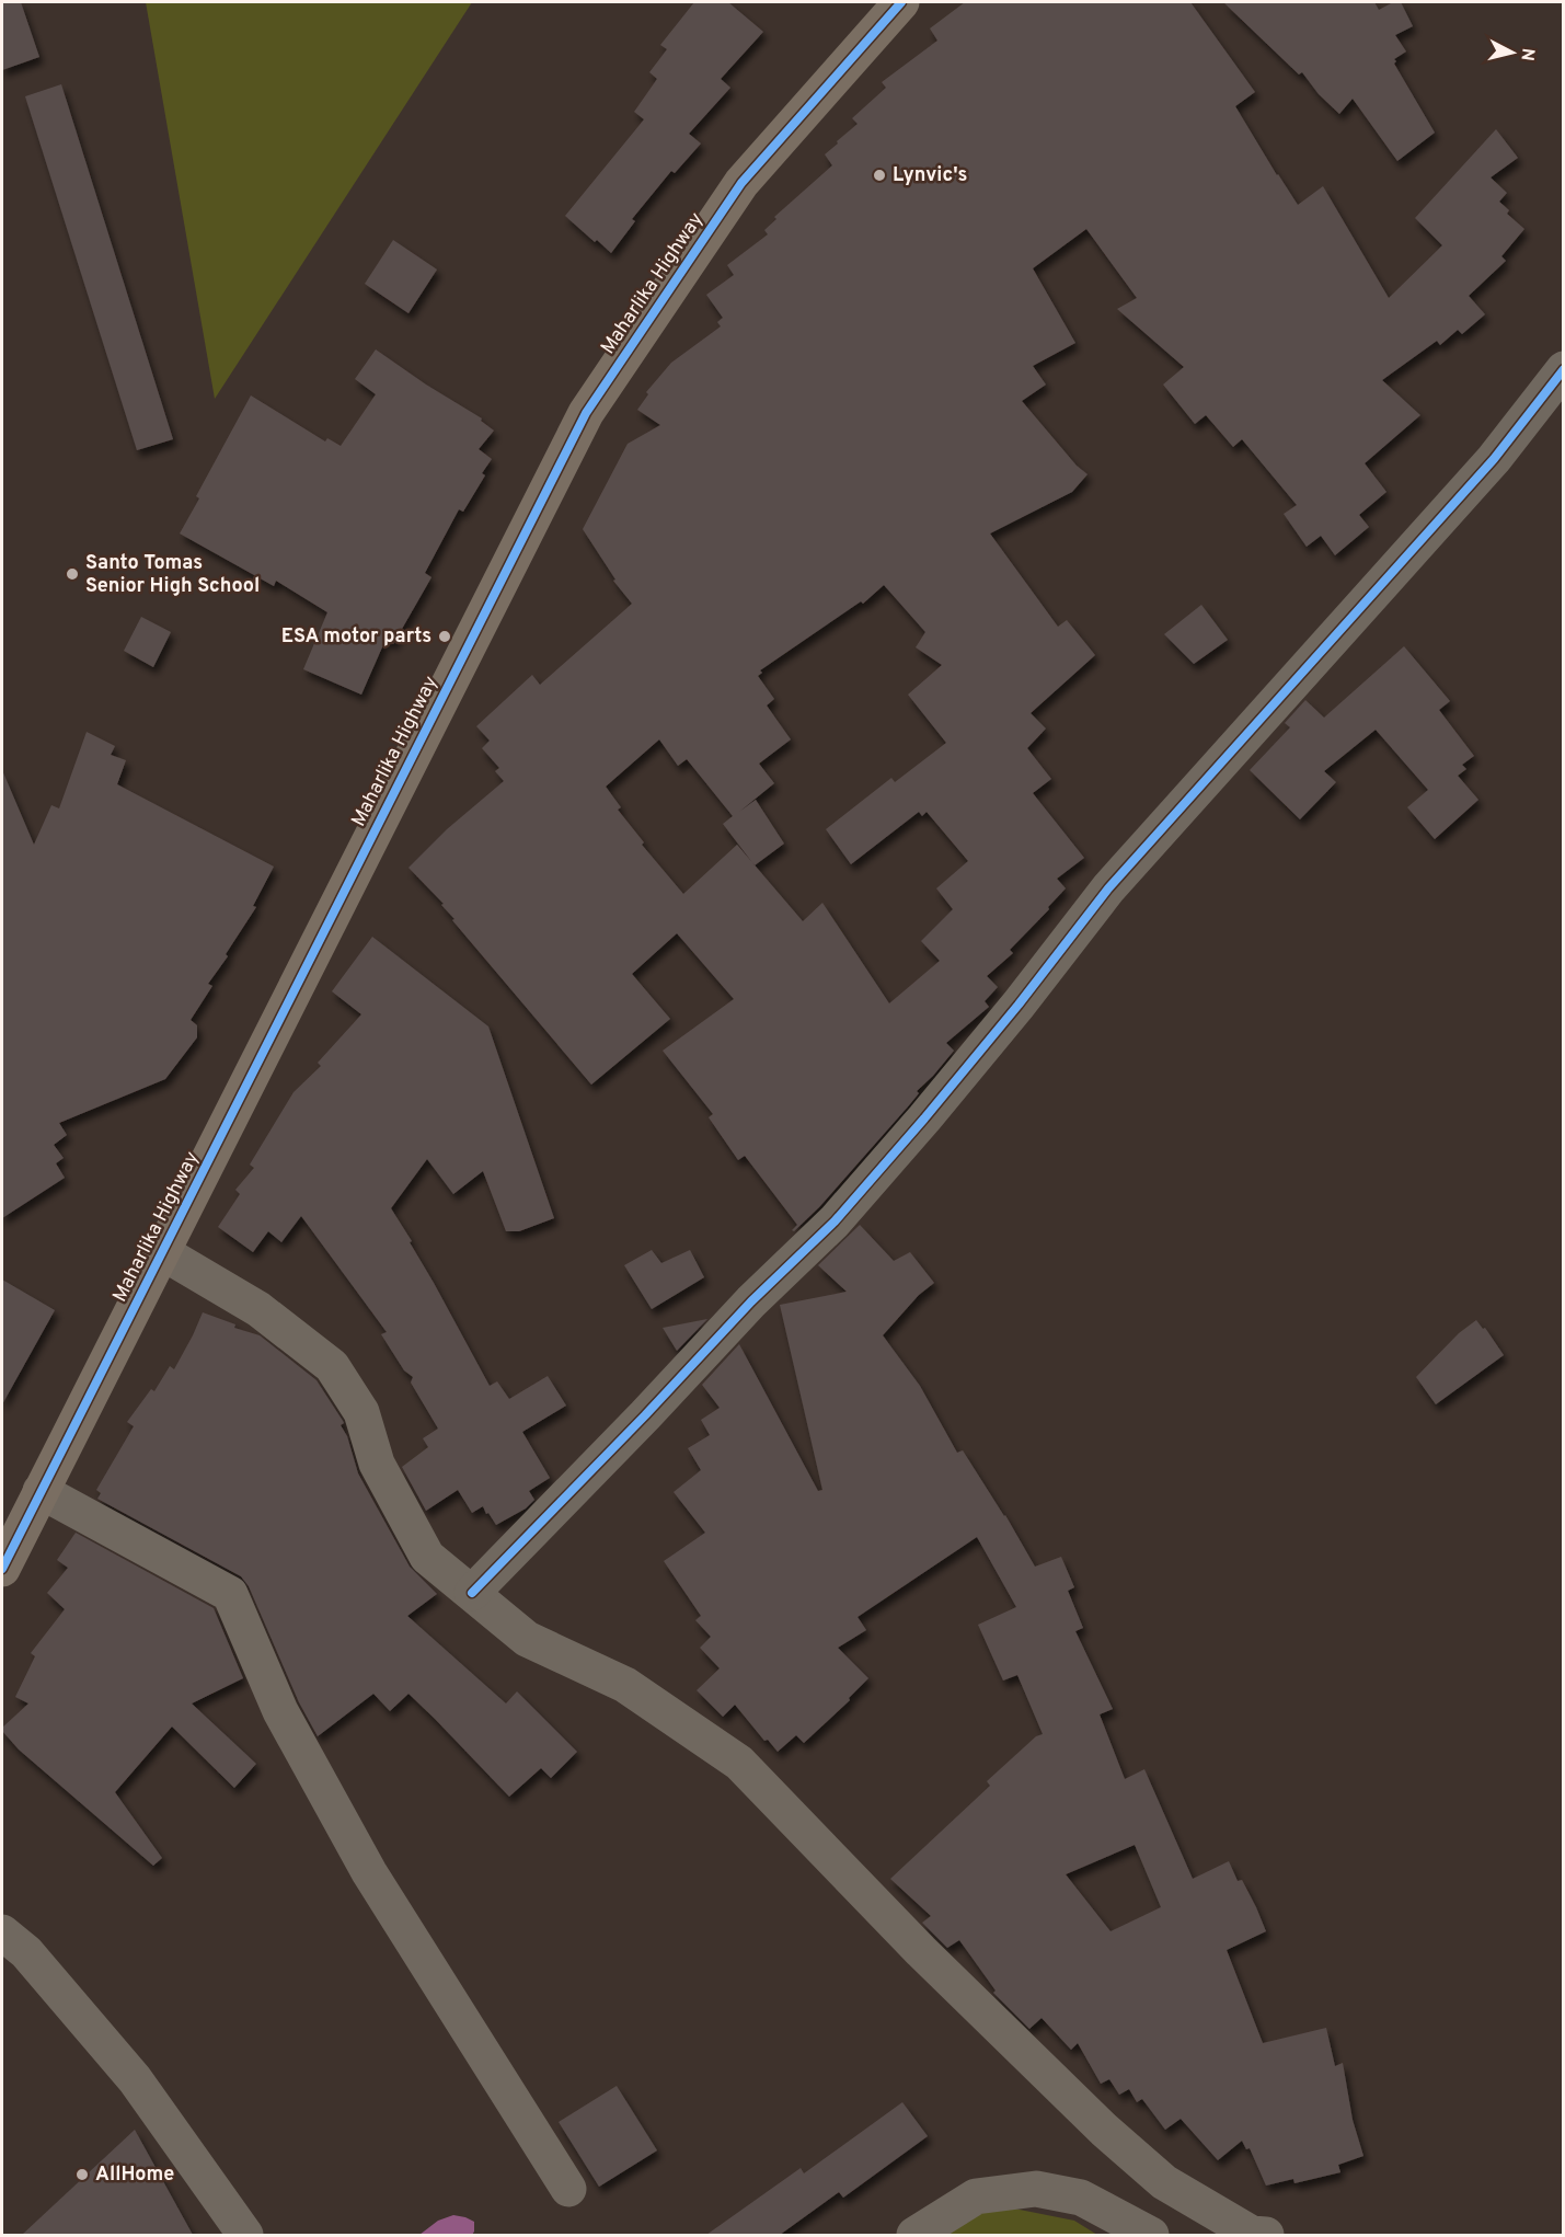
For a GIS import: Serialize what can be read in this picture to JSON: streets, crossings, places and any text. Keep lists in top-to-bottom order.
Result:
{
  "streets": {
    "highway": ["Maharlika Highway"]
  },
  "places": [
    "Lynvic's",
    "Santo Tomas Senior High School",
    "ESA motor parts",
    "AllHome"
  ],
  "north": "right"
}
